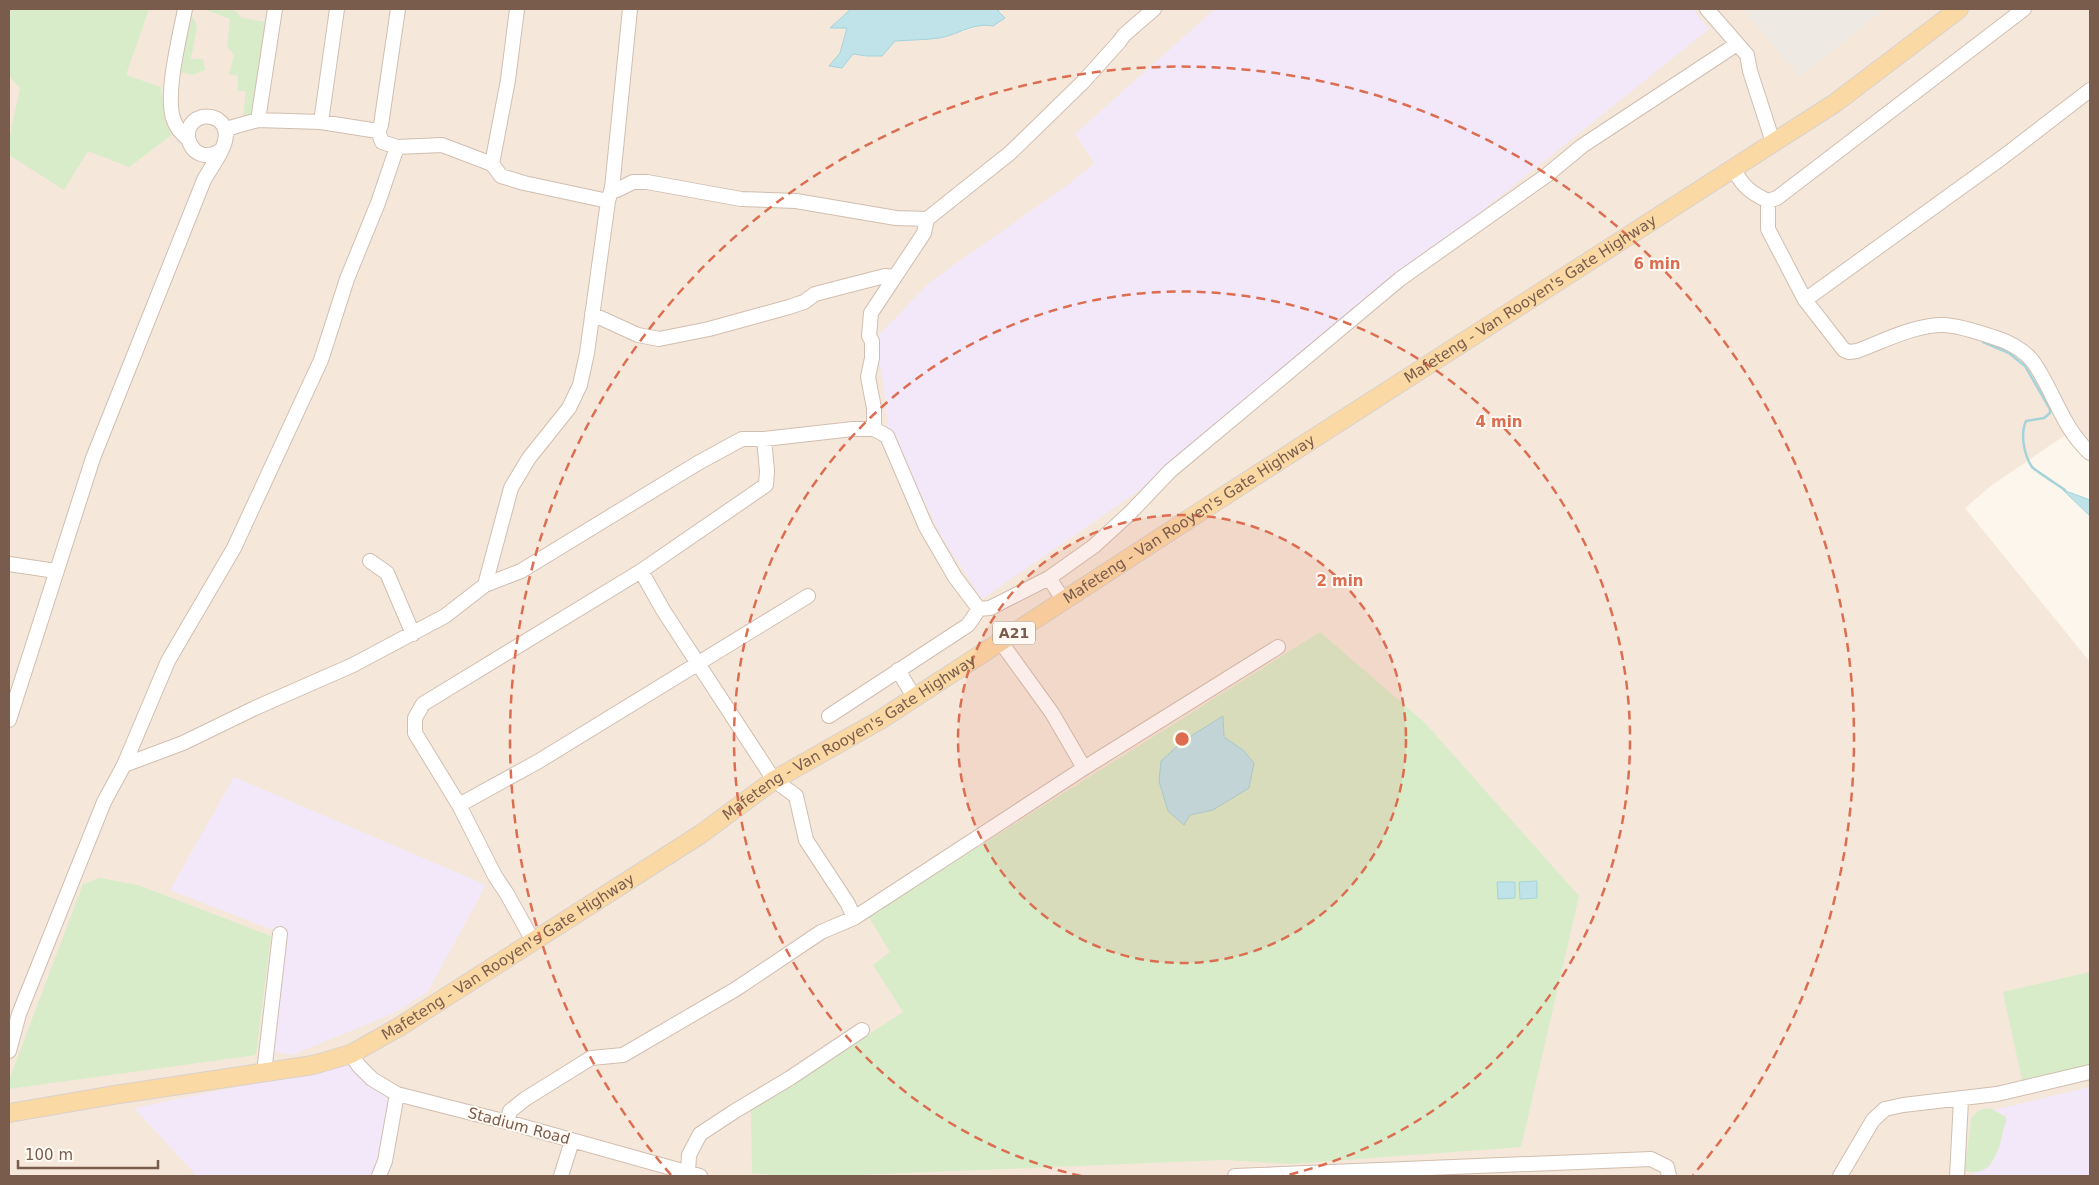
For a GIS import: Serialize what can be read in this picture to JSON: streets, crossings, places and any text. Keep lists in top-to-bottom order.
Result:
{
  "streets": {
    "main road": ["Mafeteng - Van Rooyen's Gate Highway", "A21"],
    "street": ["Stadium Road"]
  },
  "crossings": [
    ["Mafeteng - Van Rooyen's Gate Highway", "Stadium Road"]
  ],
  "scale_bar": "100 m",
  "rings": ["6 min", "4 min", "2 min"]
}
